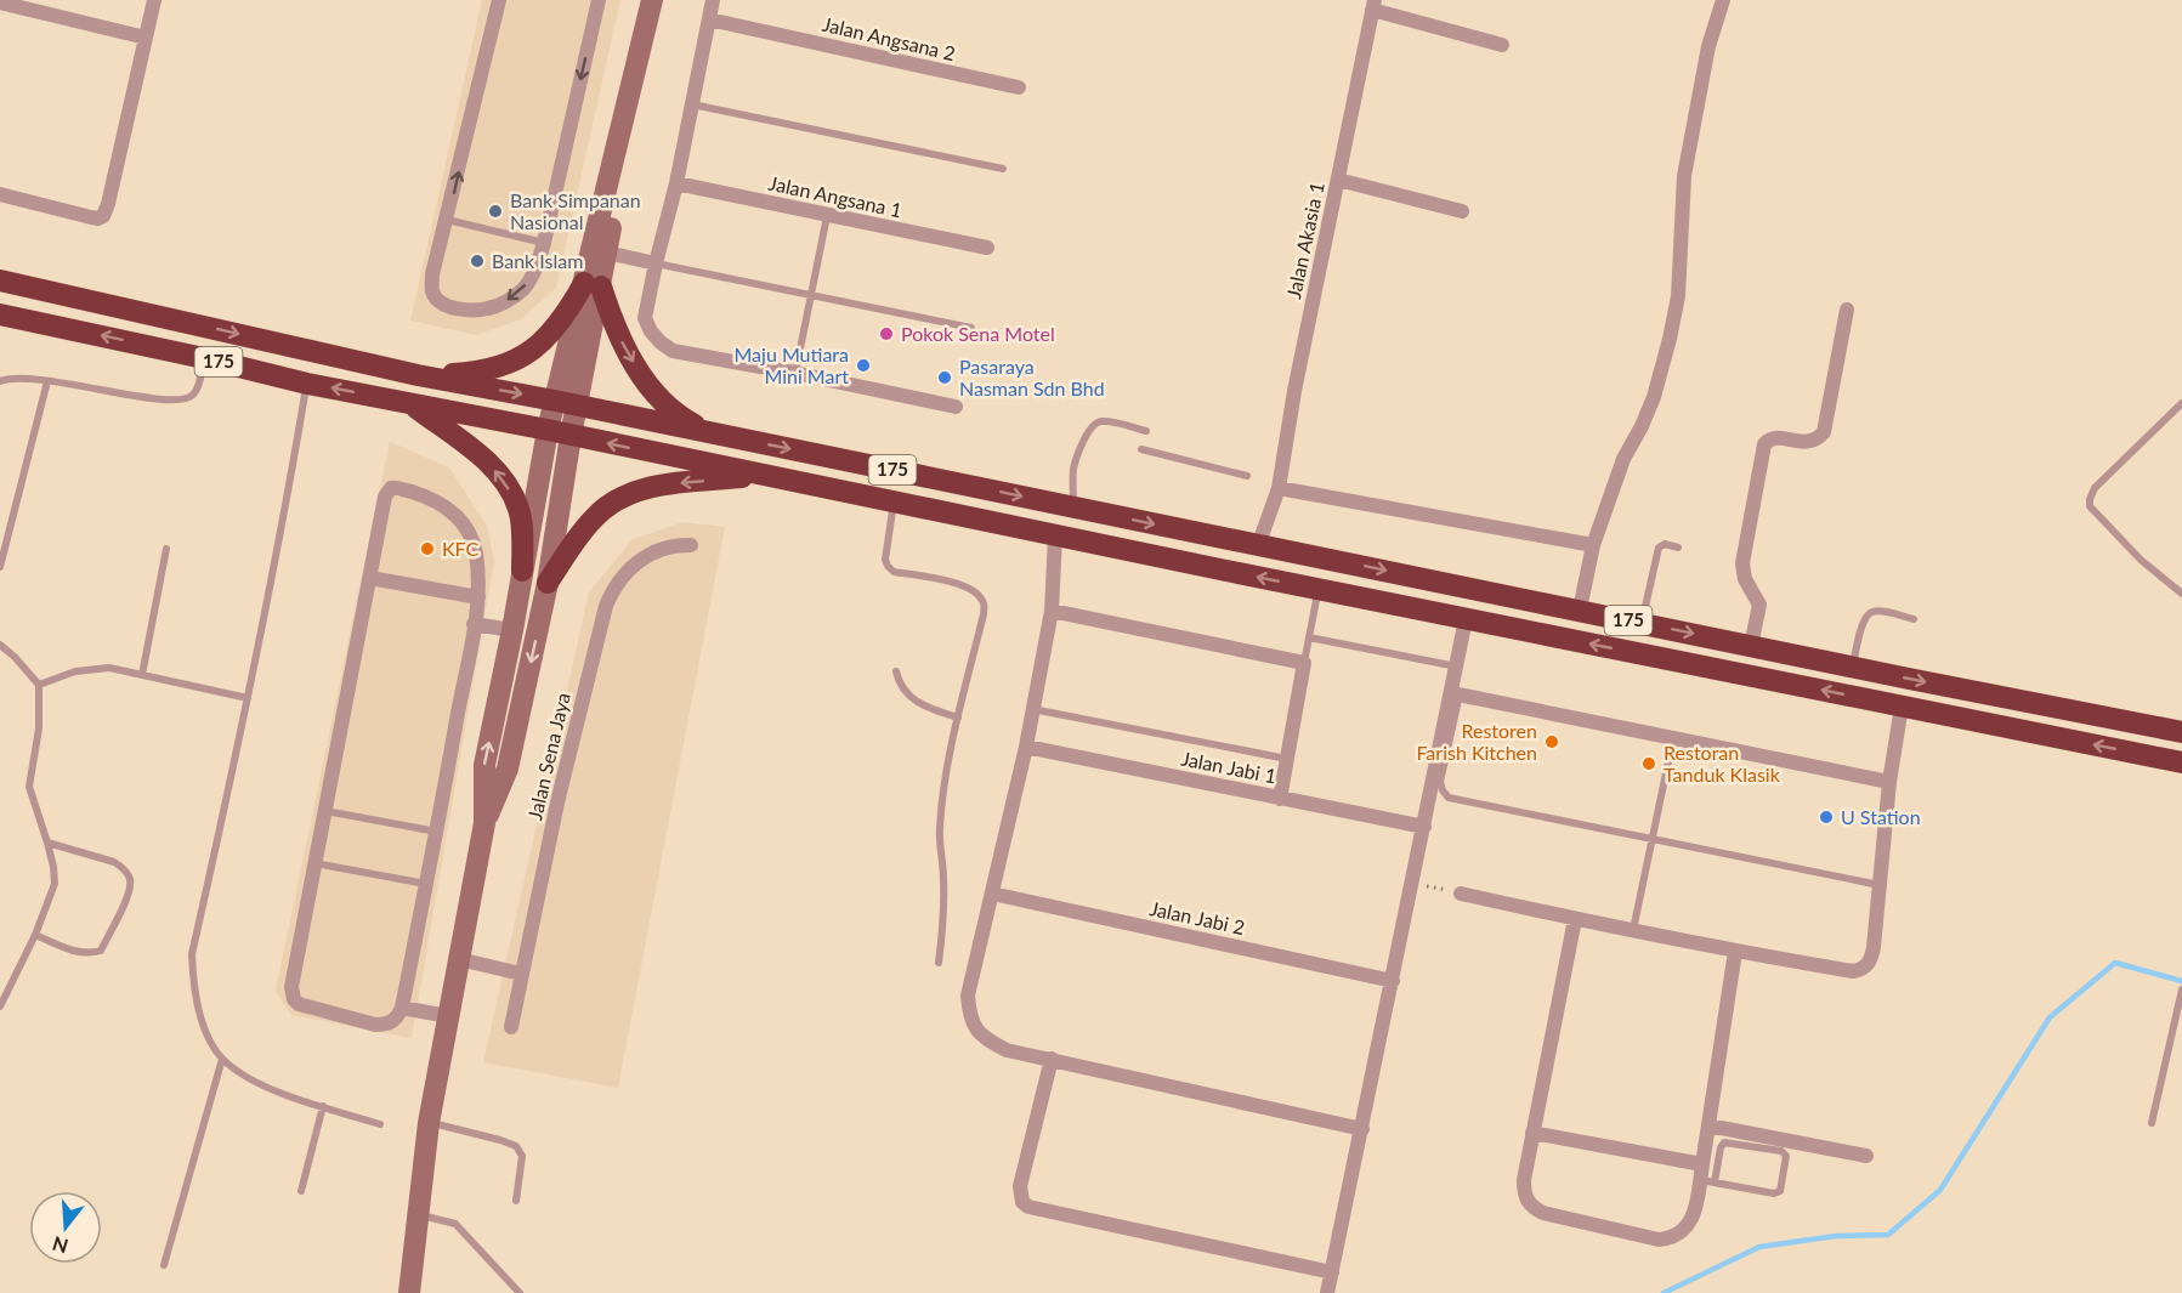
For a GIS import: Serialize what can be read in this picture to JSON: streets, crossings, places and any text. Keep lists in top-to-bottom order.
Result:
{
  "streets": {
    "highway": ["175"],
    "street": [
      "Jalan Angsana 2",
      "Jalan Angsana 1",
      "Jalan Akasia 1",
      "Jalan Sena Jaya",
      "Jalan Jabi 1",
      "Jalan Jabi 2"
    ]
  },
  "crossings": [
    ["Jalan Akasia 1", "175"]
  ],
  "places": [
    "Bank Simpanan Nasional",
    "Bank Islam",
    "Pokok Sena Motel",
    "Maju Mutiara Mini Mart",
    "Pasaraya Nasman Sdn Bhd",
    "KFC",
    "Restoren Farish Kitchen",
    "Restoran Tanduk Klasik",
    "U Station"
  ],
  "north": "bottom"
}
